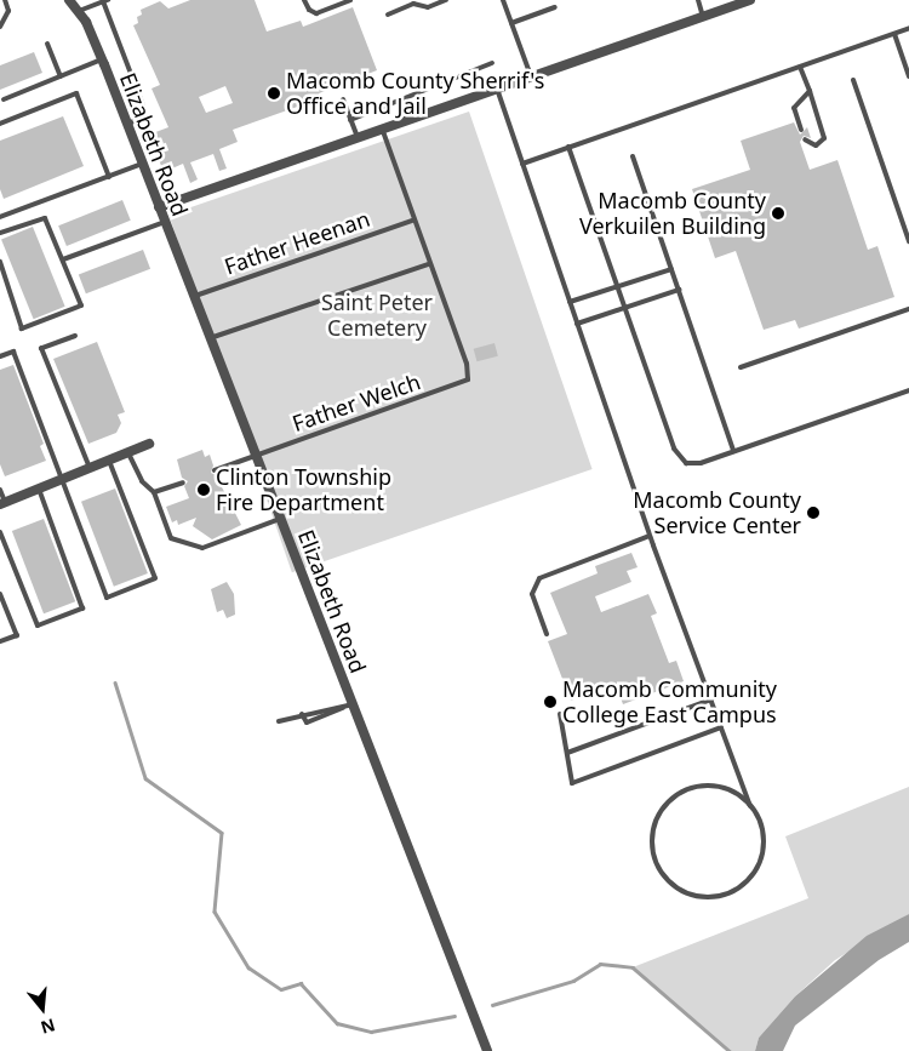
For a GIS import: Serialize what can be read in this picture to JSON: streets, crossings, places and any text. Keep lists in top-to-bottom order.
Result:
{
  "streets": {
    "street": ["Elizabeth Road"],
    "lane": ["Father Heenan", "Father Welch"]
  },
  "crossings": [
    ["Elizabeth Road", "Father Heenan"],
    ["Elizabeth Road", "Father Welch"]
  ],
  "parks": ["Saint Peter Cemetery"],
  "places": [
    "Macomb County Sherrif's Office and Jail",
    "Macomb County Verkuilen Building",
    "Clinton Township Fire Department",
    "Macomb County Service Center",
    "Macomb Community College East Campus"
  ],
  "north": "bottom"
}
